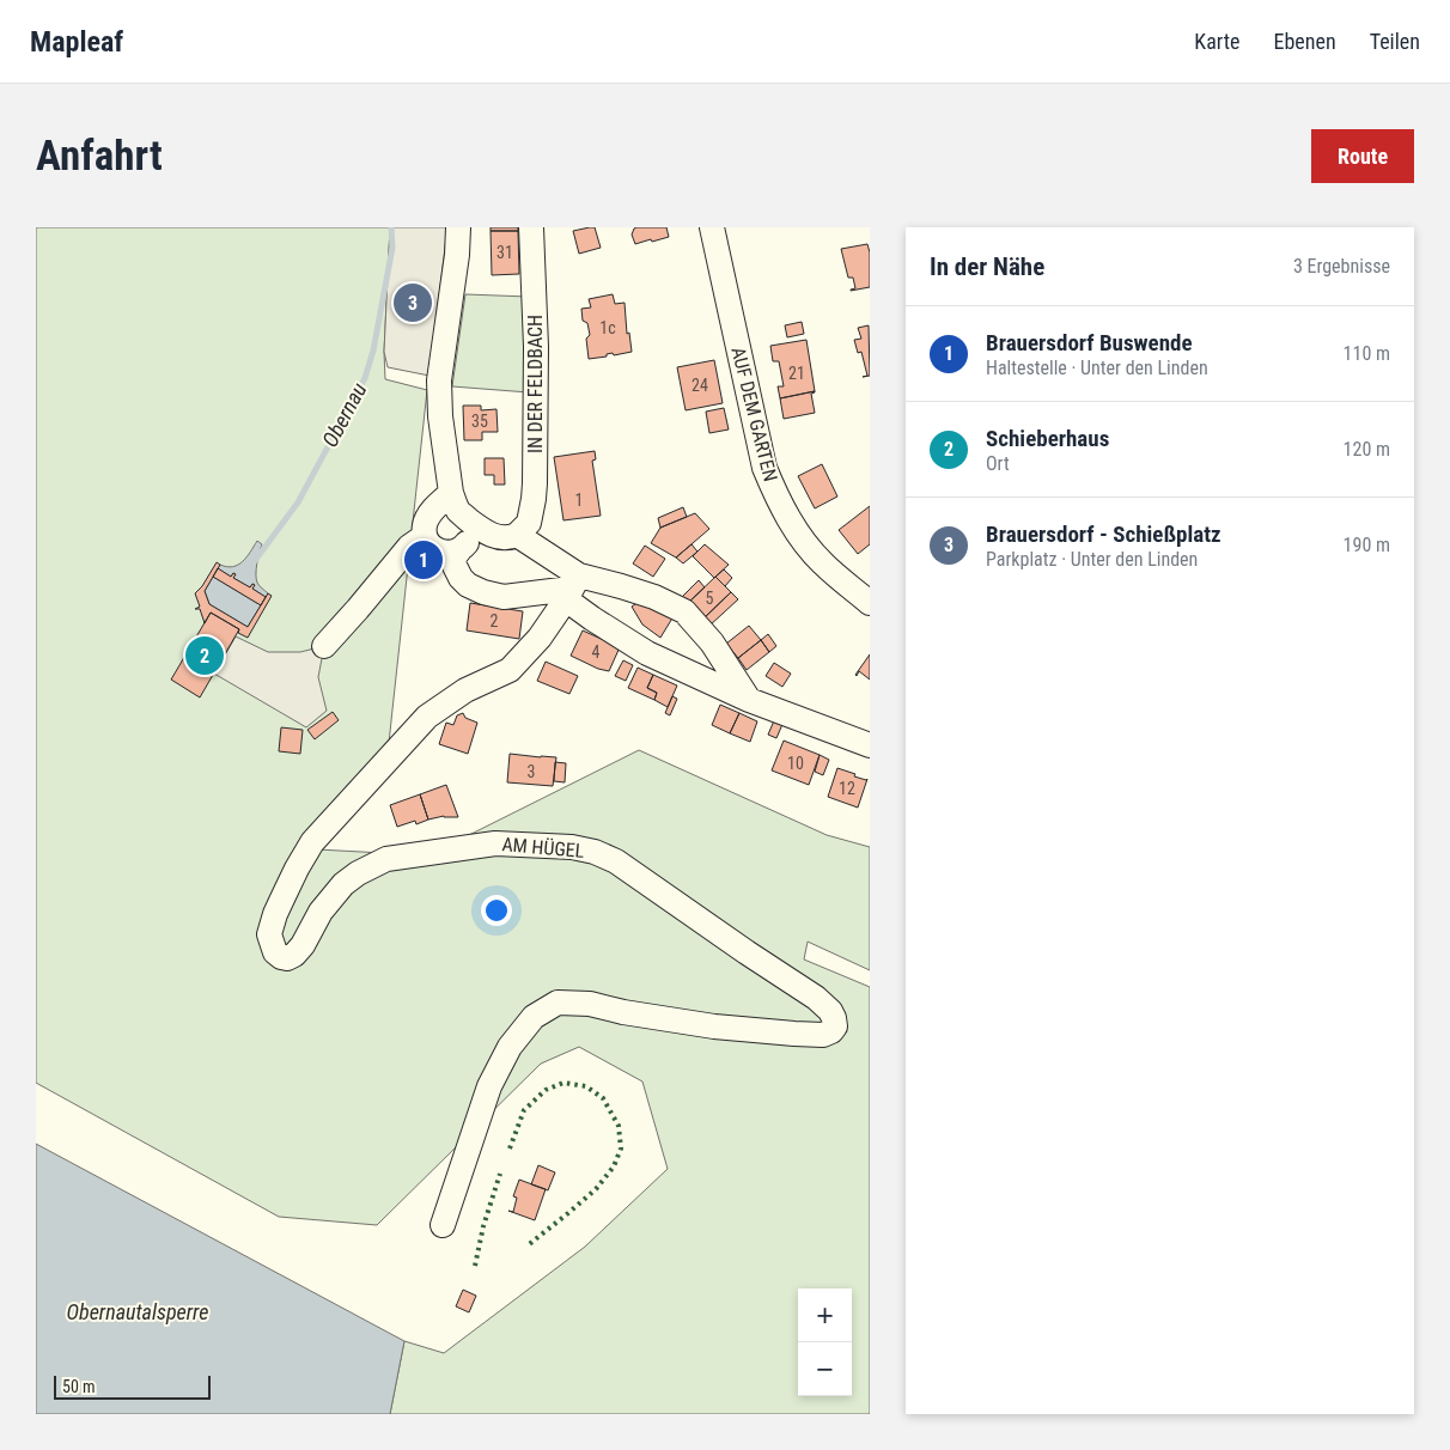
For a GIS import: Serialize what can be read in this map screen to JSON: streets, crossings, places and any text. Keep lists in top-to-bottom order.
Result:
{
  "streets": {
    "street": ["IN DER FELDBACH", "AUF DEM GARTEN", "AM HÜGEL"]
  },
  "water": ["Obernau", "Obernautalsperre"],
  "house_numbers": [
    "31",
    "1c",
    "21",
    "24",
    "35",
    "1",
    "5",
    "2",
    "4",
    "10",
    "3",
    "12"
  ],
  "scale_bar": "50 m",
  "page": {
    "header": "Mapleaf",
    "nav": ["Karte", "Ebenen", "Teilen"],
    "buttons": "Route",
    "title": "Anfahrt",
    "heading": ["In der Nähe", "3 Ergebnisse"],
    "pins": ["3", "1", "2"],
    "list": [
      {
        "mark": "1",
        "name": "Brauersdorf Buswende",
        "note": "Haltestelle · Unter den Linden",
        "value": "110 m"
      },
      {
        "mark": "2",
        "name": "Schieberhaus",
        "note": "Ort",
        "value": "120 m"
      },
      {
        "mark": "3",
        "name": "Brauersdorf - Schießplatz",
        "note": "Parkplatz · Unter den Linden",
        "value": "190 m"
      }
    ],
    "map_buttons": ["+", "−"],
    "scale": "50 m"
  }
}
